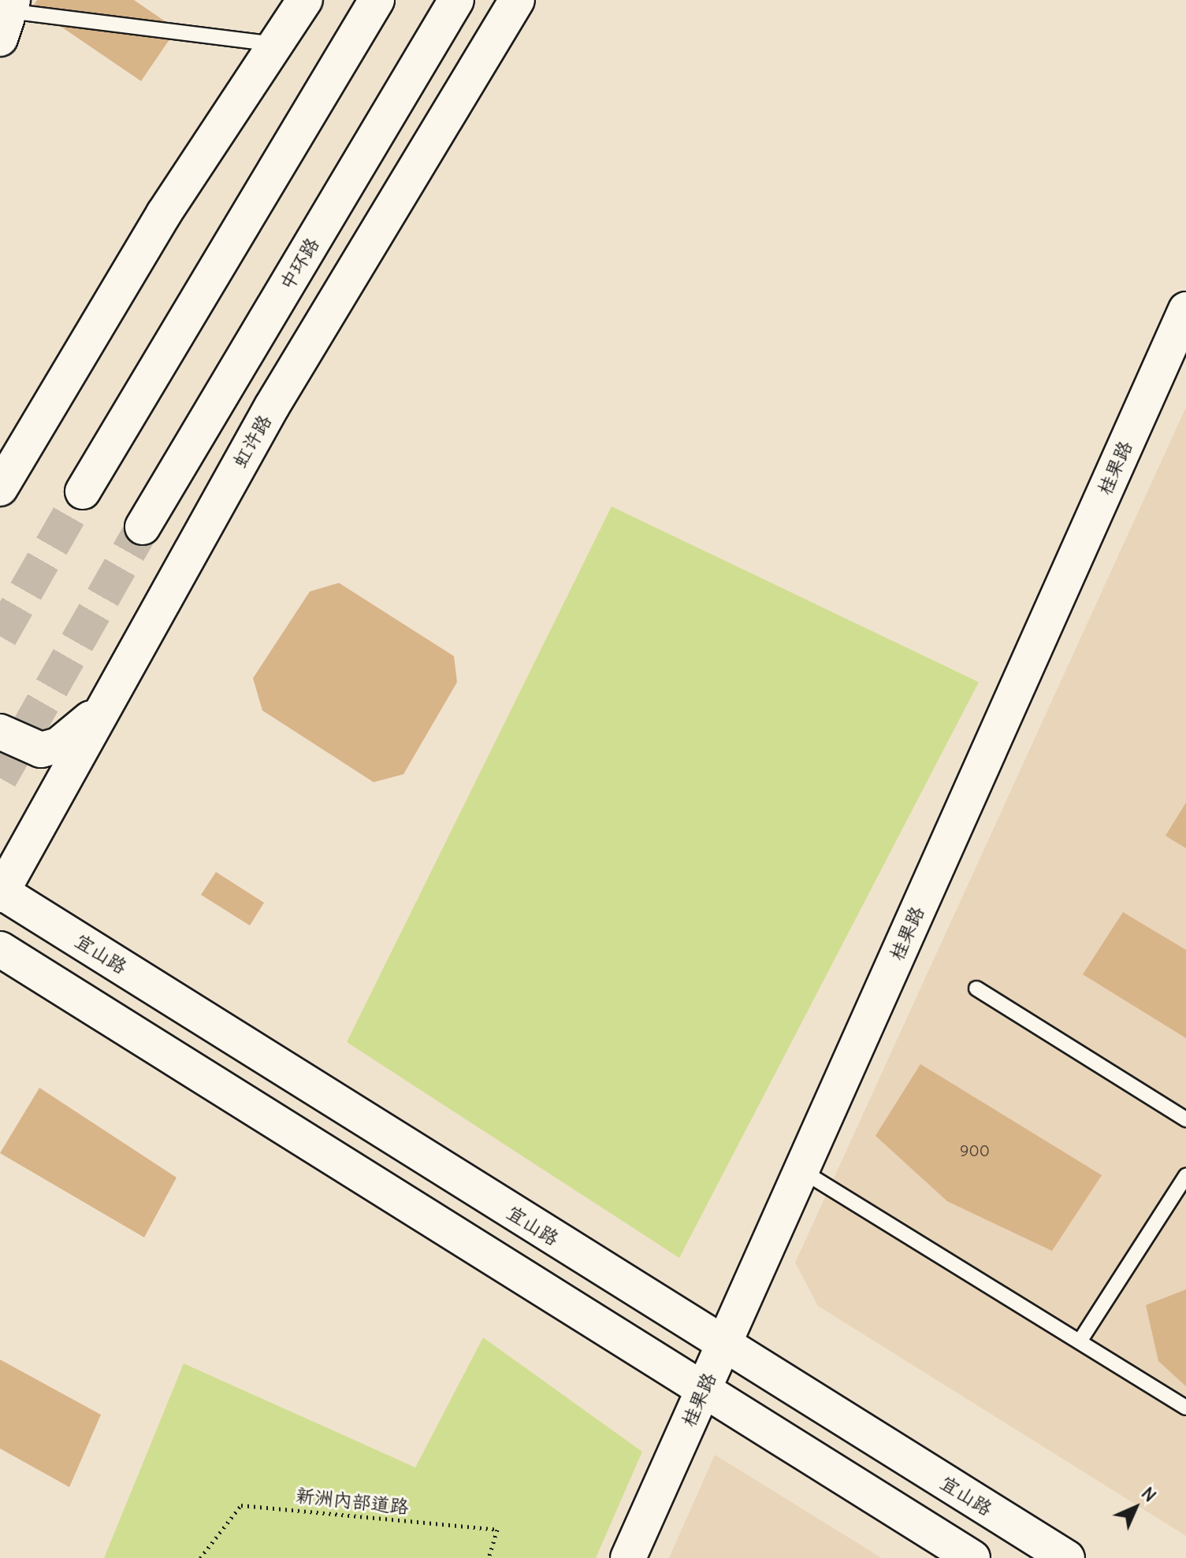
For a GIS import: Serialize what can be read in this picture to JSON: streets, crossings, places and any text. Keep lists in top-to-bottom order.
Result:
{
  "streets": {
    "main road": [
      "中环路",
      "虹许路",
      "桂果路",
      "宜山路"
    ],
    "path": ["新洲内部道路"]
  },
  "crossings": [
    ["虹许路", "宜山路"],
    ["桂果路", "宜山路"]
  ],
  "house_numbers": ["900"],
  "north": "top right"
}
